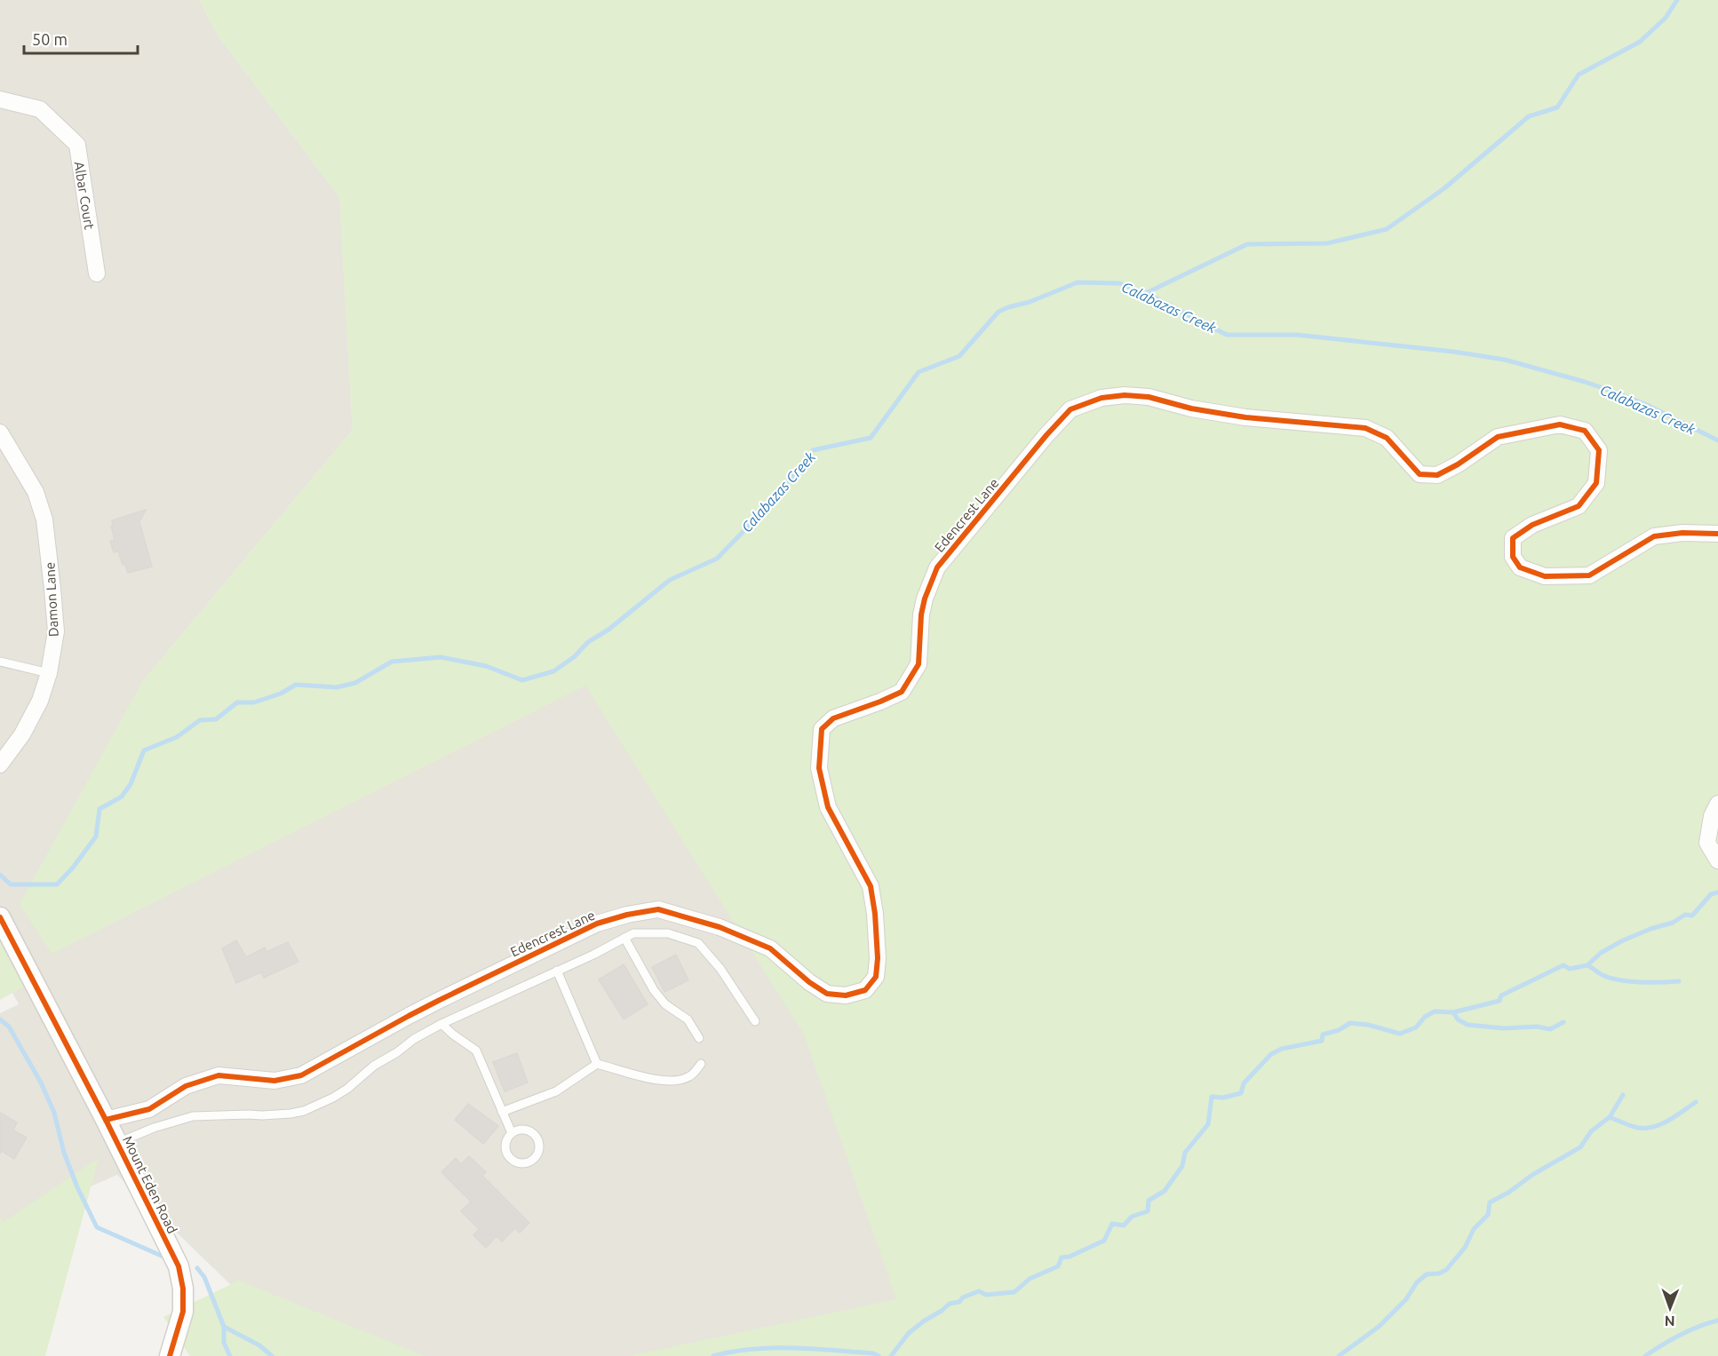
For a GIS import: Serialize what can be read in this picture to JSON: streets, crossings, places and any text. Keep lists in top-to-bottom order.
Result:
{
  "streets": {
    "street": [
      "Albar Court",
      "Edencrest Lane",
      "Damon Lane",
      "Mount Eden Road"
    ]
  },
  "crossings": [
    ["Edencrest Lane", "Mount Eden Road"]
  ],
  "water": ["Calabazas Creek"],
  "scale_bar": "50 m",
  "north": "bottom"
}
